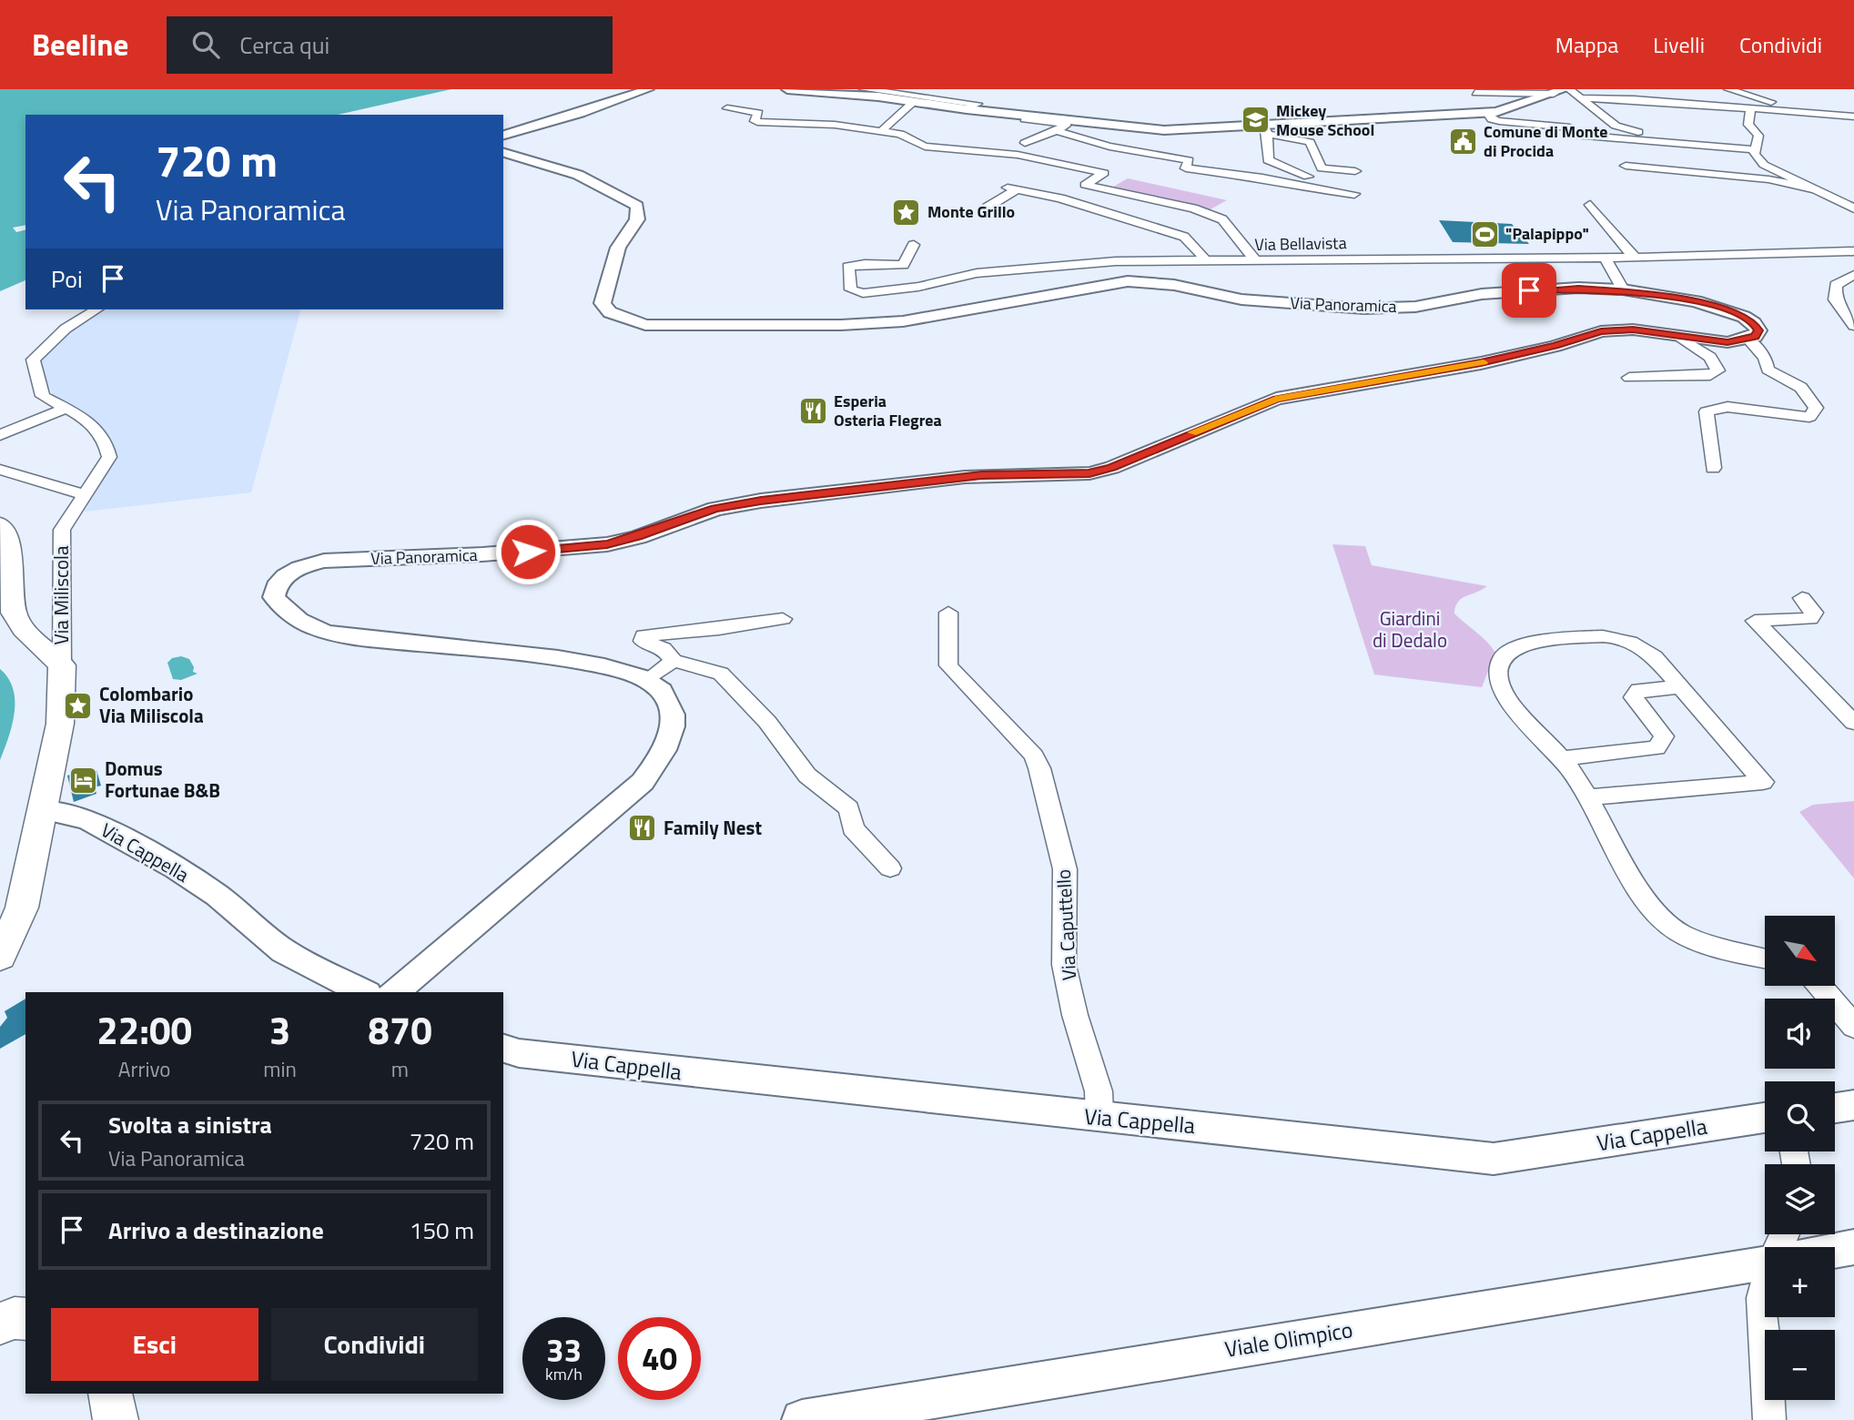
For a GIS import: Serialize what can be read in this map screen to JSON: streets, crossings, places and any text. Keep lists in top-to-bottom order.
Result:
{
  "streets": {
    "main road": ["Via Miliscola"],
    "street": [
      "Via Bellavista",
      "Via Panoramica",
      "Via Cappella",
      "Via Caputtello",
      "Viale Olimpico"
    ]
  },
  "crossings": [
    ["Via Miliscola", "Via Cappella"],
    ["Via Cappella", "Via Caputtello"]
  ],
  "parks": ["Giardini di Dedalo"],
  "places": {
    "school or university": ["Mickey Mouse School"],
    "public building": ["Comune di Monte di Procida"],
    "place": ["Monte Grillo", "Colombario Via Miliscola"],
    "sports": ["\"Palapippo\""],
    "restaurant": ["Esperia Osteria Flegrea", "Family Nest"],
    "hotel": ["Domus Fortunae B&B"]
  },
  "north": "bottom right",
  "page": {
    "header": "Beeline",
    "search": "Cerca qui",
    "nav": ["Mappa", "Livelli", "Condividi"],
    "turn": ["720 m", "Via Panoramica"],
    "then": "Poi",
    "map_buttons": ["+", "−"],
    "eta": [
      "22:00",
      "Arrivo",
      "3",
      "min",
      "870",
      "m"
    ],
    "list": [
      {
        "name": "Svolta a sinistra",
        "note": "Via Panoramica",
        "value": "720 m"
      },
      {
        "name": "Arrivo a destinazione",
        "value": "150 m"
      }
    ],
    "buttons": ["Esci", "Condividi"],
    "speed": "33 km/h",
    "limit": "40"
  }
}
